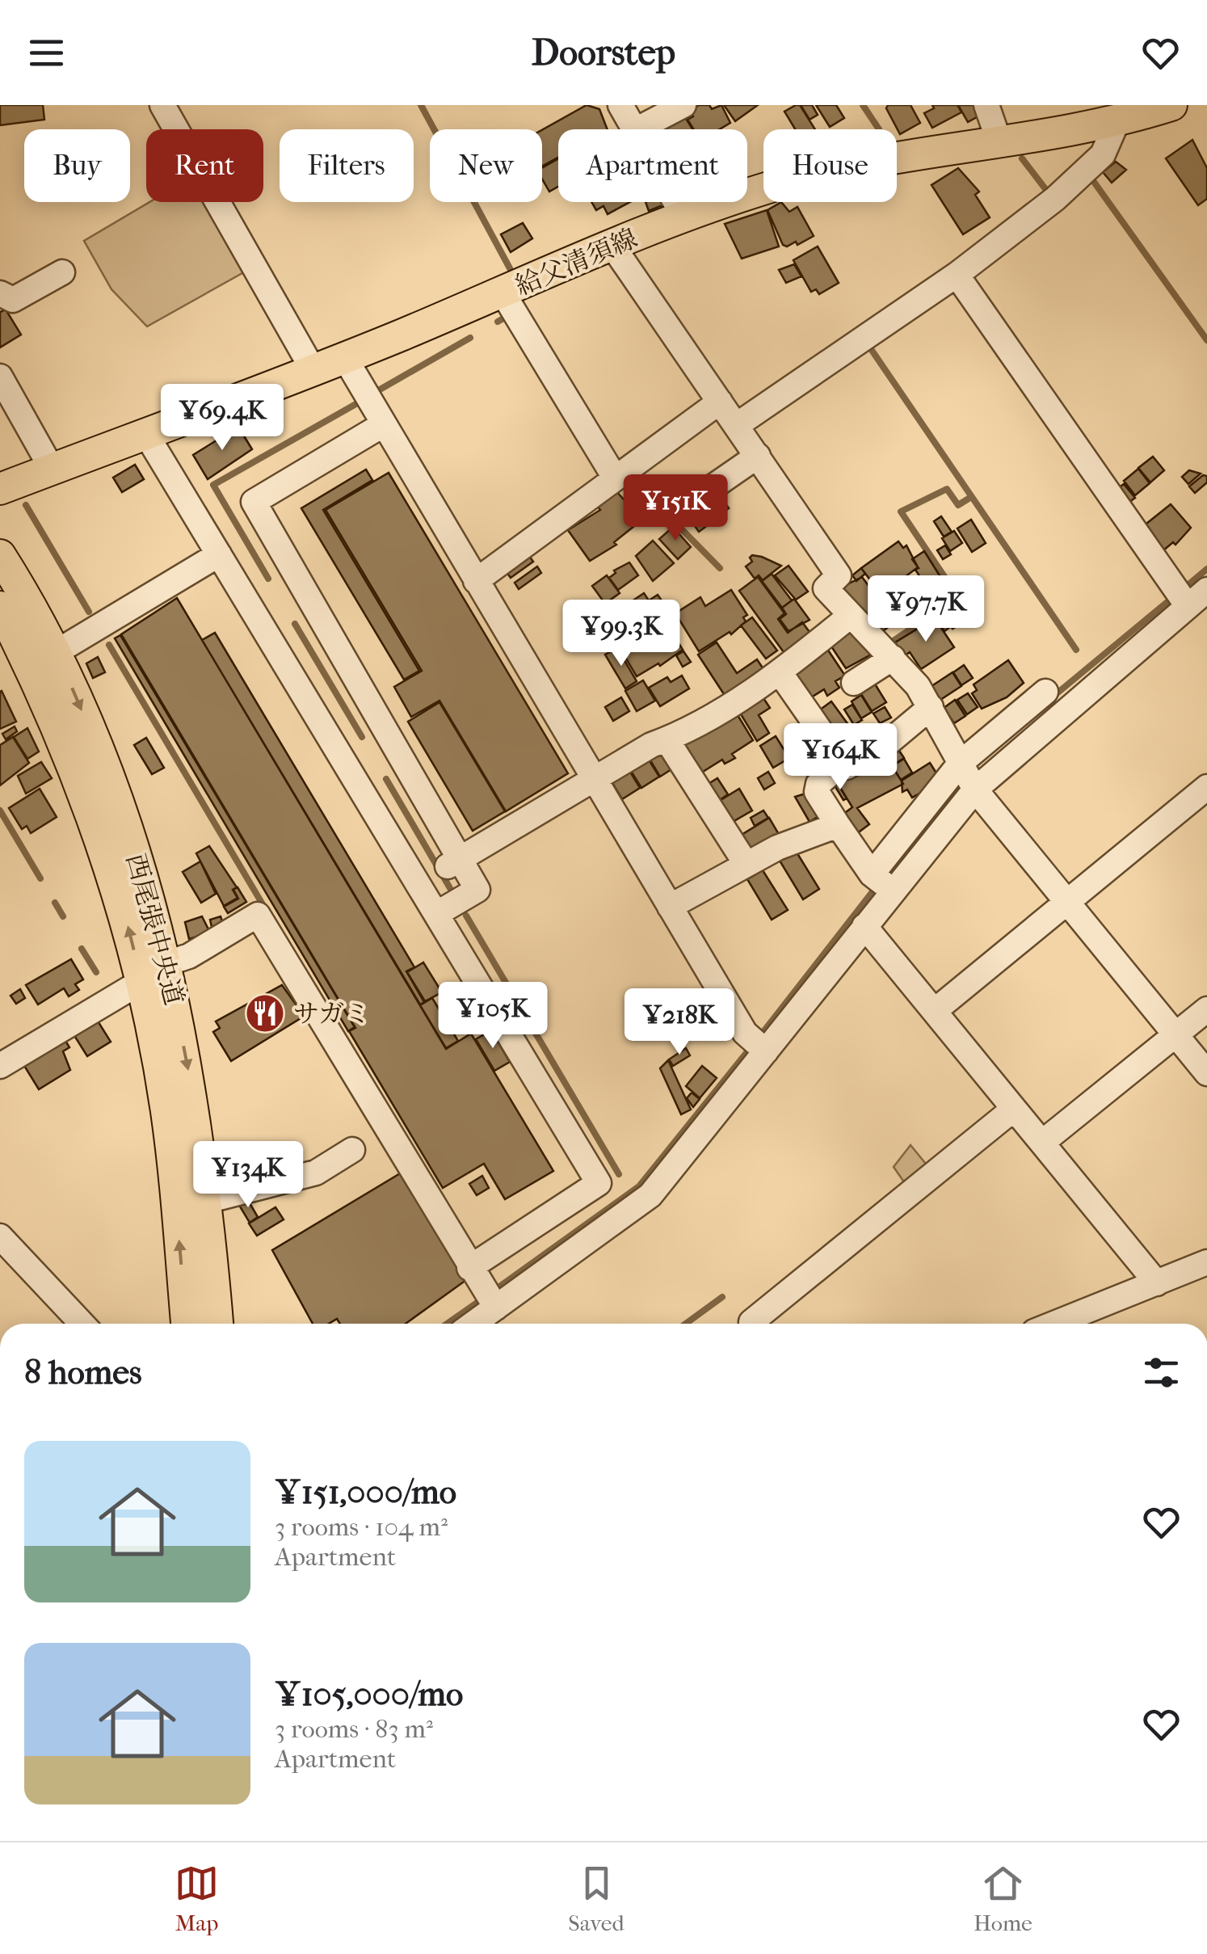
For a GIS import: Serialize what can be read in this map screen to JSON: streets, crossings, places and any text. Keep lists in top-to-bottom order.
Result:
{
  "streets": {
    "main road": ["給父清須線", "西尾張中央道"]
  },
  "places": {
    "restaurant": ["サガミ"]
  },
  "page": {
    "header": "Doorstep",
    "chip": [
      "Buy",
      "Rent",
      "Filters",
      "New",
      "Apartment",
      "House"
    ],
    "price": [
      "¥69.4K",
      "¥151K",
      "¥97.7K",
      "¥99.3K",
      "¥164K",
      "¥105K",
      "¥218K",
      "¥134K"
    ],
    "heading": "8 homes",
    "list": [
      {
        "name": "¥151,000/mo",
        "note": "3 rooms · 104 m² · Apartment"
      },
      {
        "name": "¥105,000/mo",
        "note": "3 rooms · 83 m² · Apartment"
      }
    ],
    "tabs": ["Map", "Saved", "Home"]
  }
}
